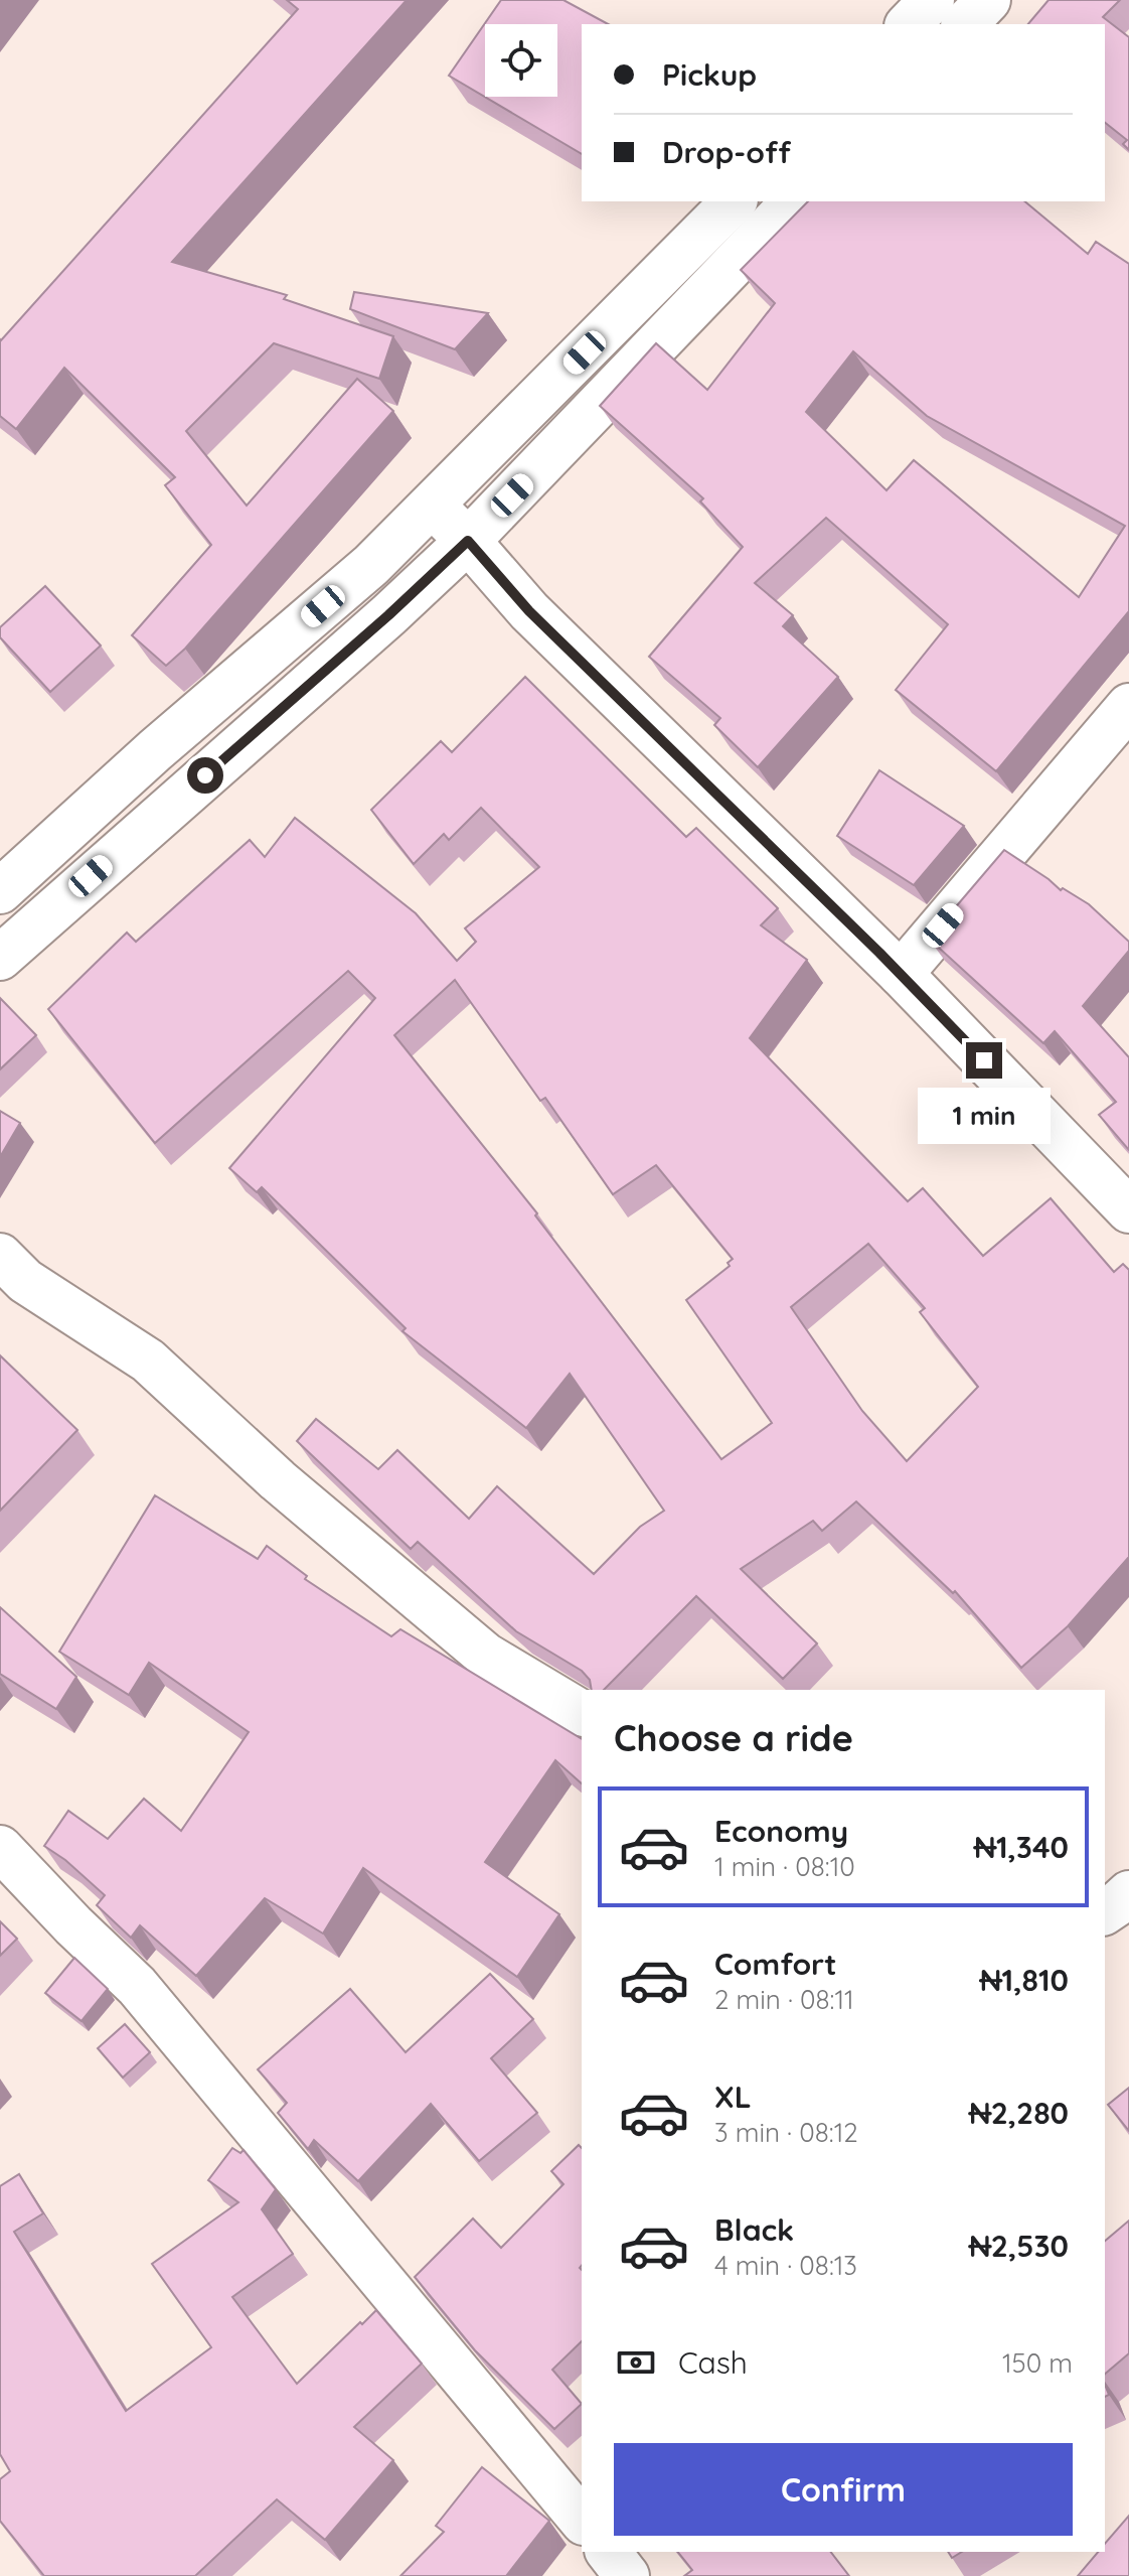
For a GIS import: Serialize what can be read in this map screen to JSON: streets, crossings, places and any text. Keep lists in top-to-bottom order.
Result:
{
  "page": {
    "banner": ["Pickup", "Drop-off"],
    "bubble": "1 min",
    "heading": "Choose a ride",
    "list": [
      {
        "name": "Economy",
        "note": "1 min · 08:10",
        "value": "₦1,340"
      },
      {
        "name": "Comfort",
        "note": "2 min · 08:11",
        "value": "₦1,810"
      },
      {
        "name": "XL",
        "note": "3 min · 08:12",
        "value": "₦2,280"
      },
      {
        "name": "Black",
        "note": "4 min · 08:13",
        "value": "₦2,530"
      }
    ],
    "pay": ["Cash", "150 m"],
    "buttons": "Confirm"
  }
}
